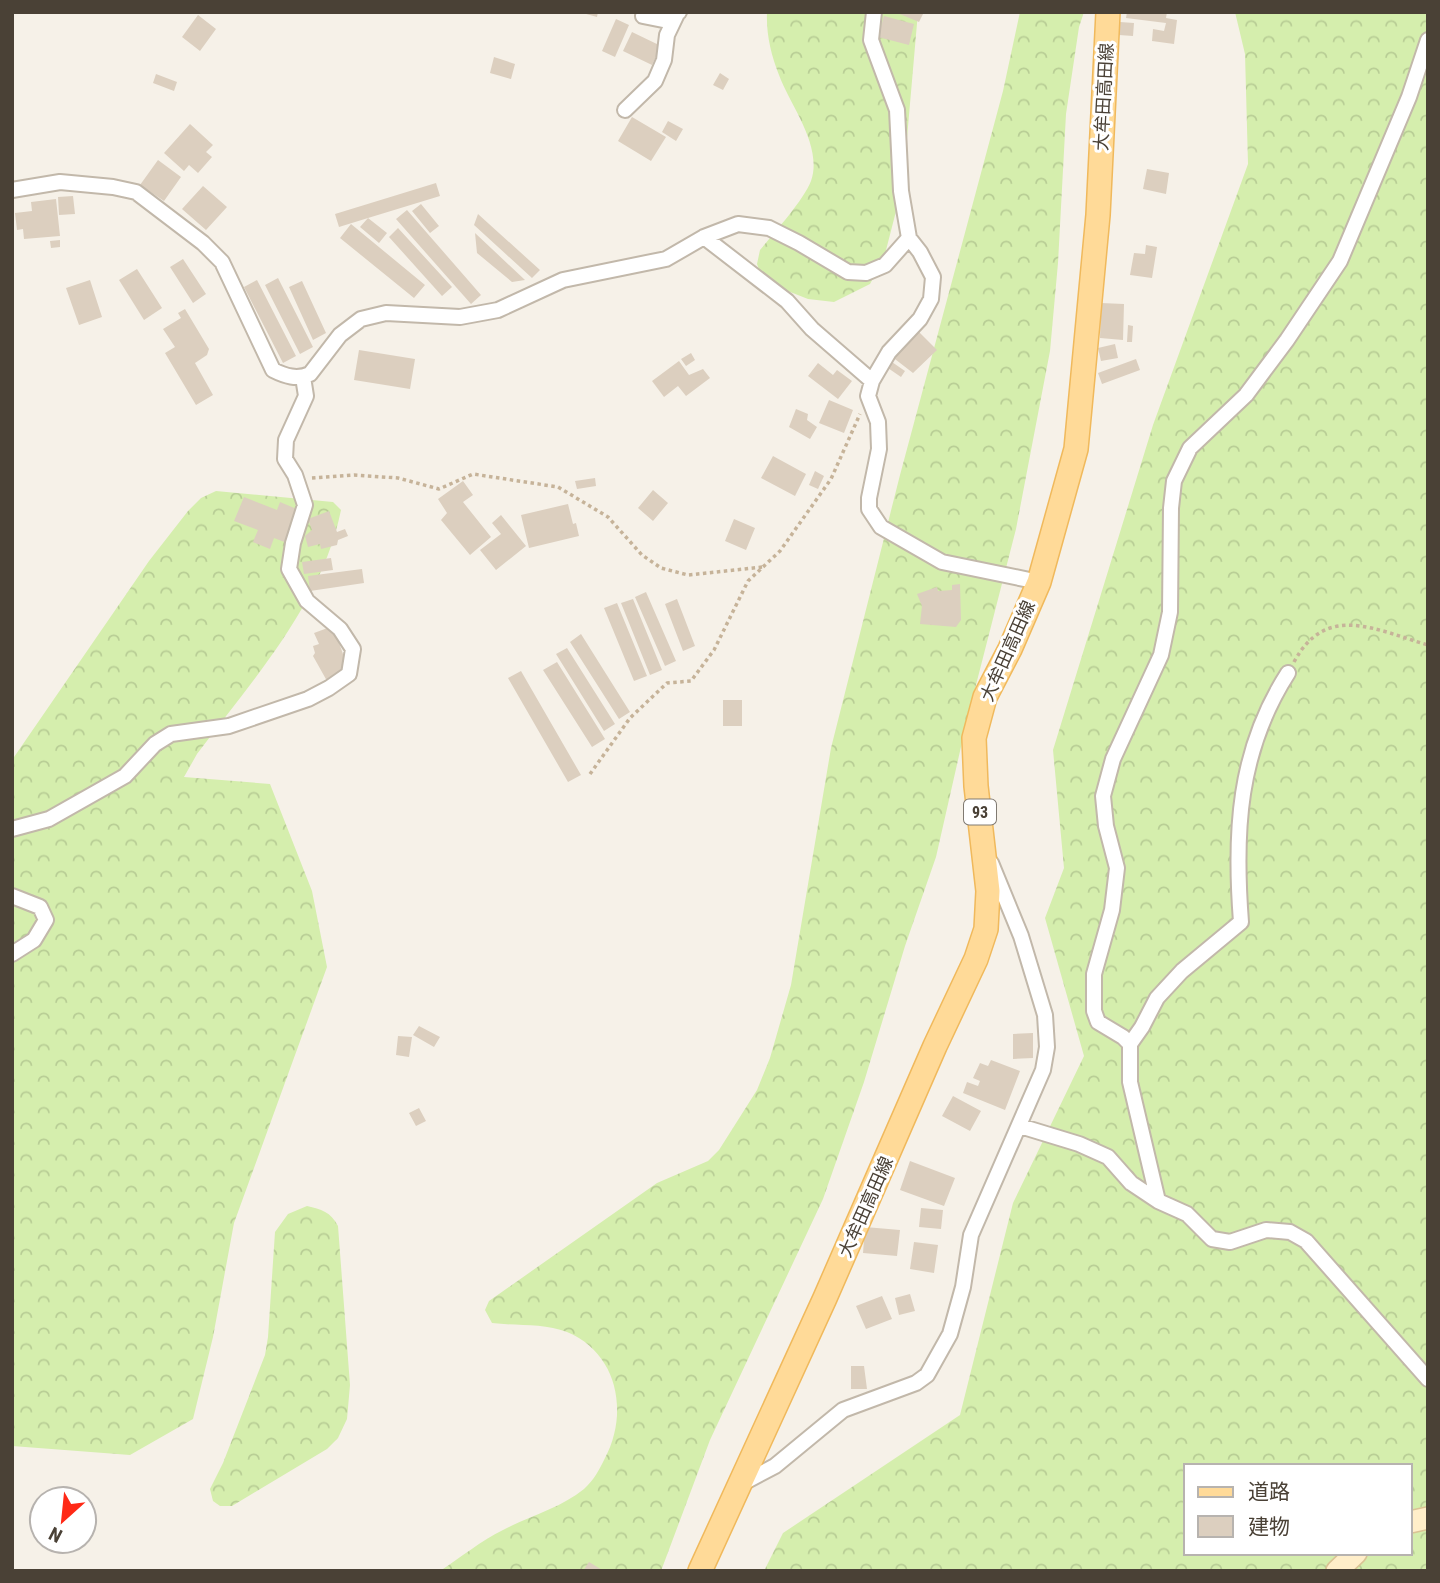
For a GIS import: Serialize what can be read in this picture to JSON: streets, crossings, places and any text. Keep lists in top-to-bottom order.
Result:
{
  "streets": {
    "main road": ["大牟田高田線", "93"]
  },
  "legend": ["道路", "建物"],
  "north": "bottom left"
}
